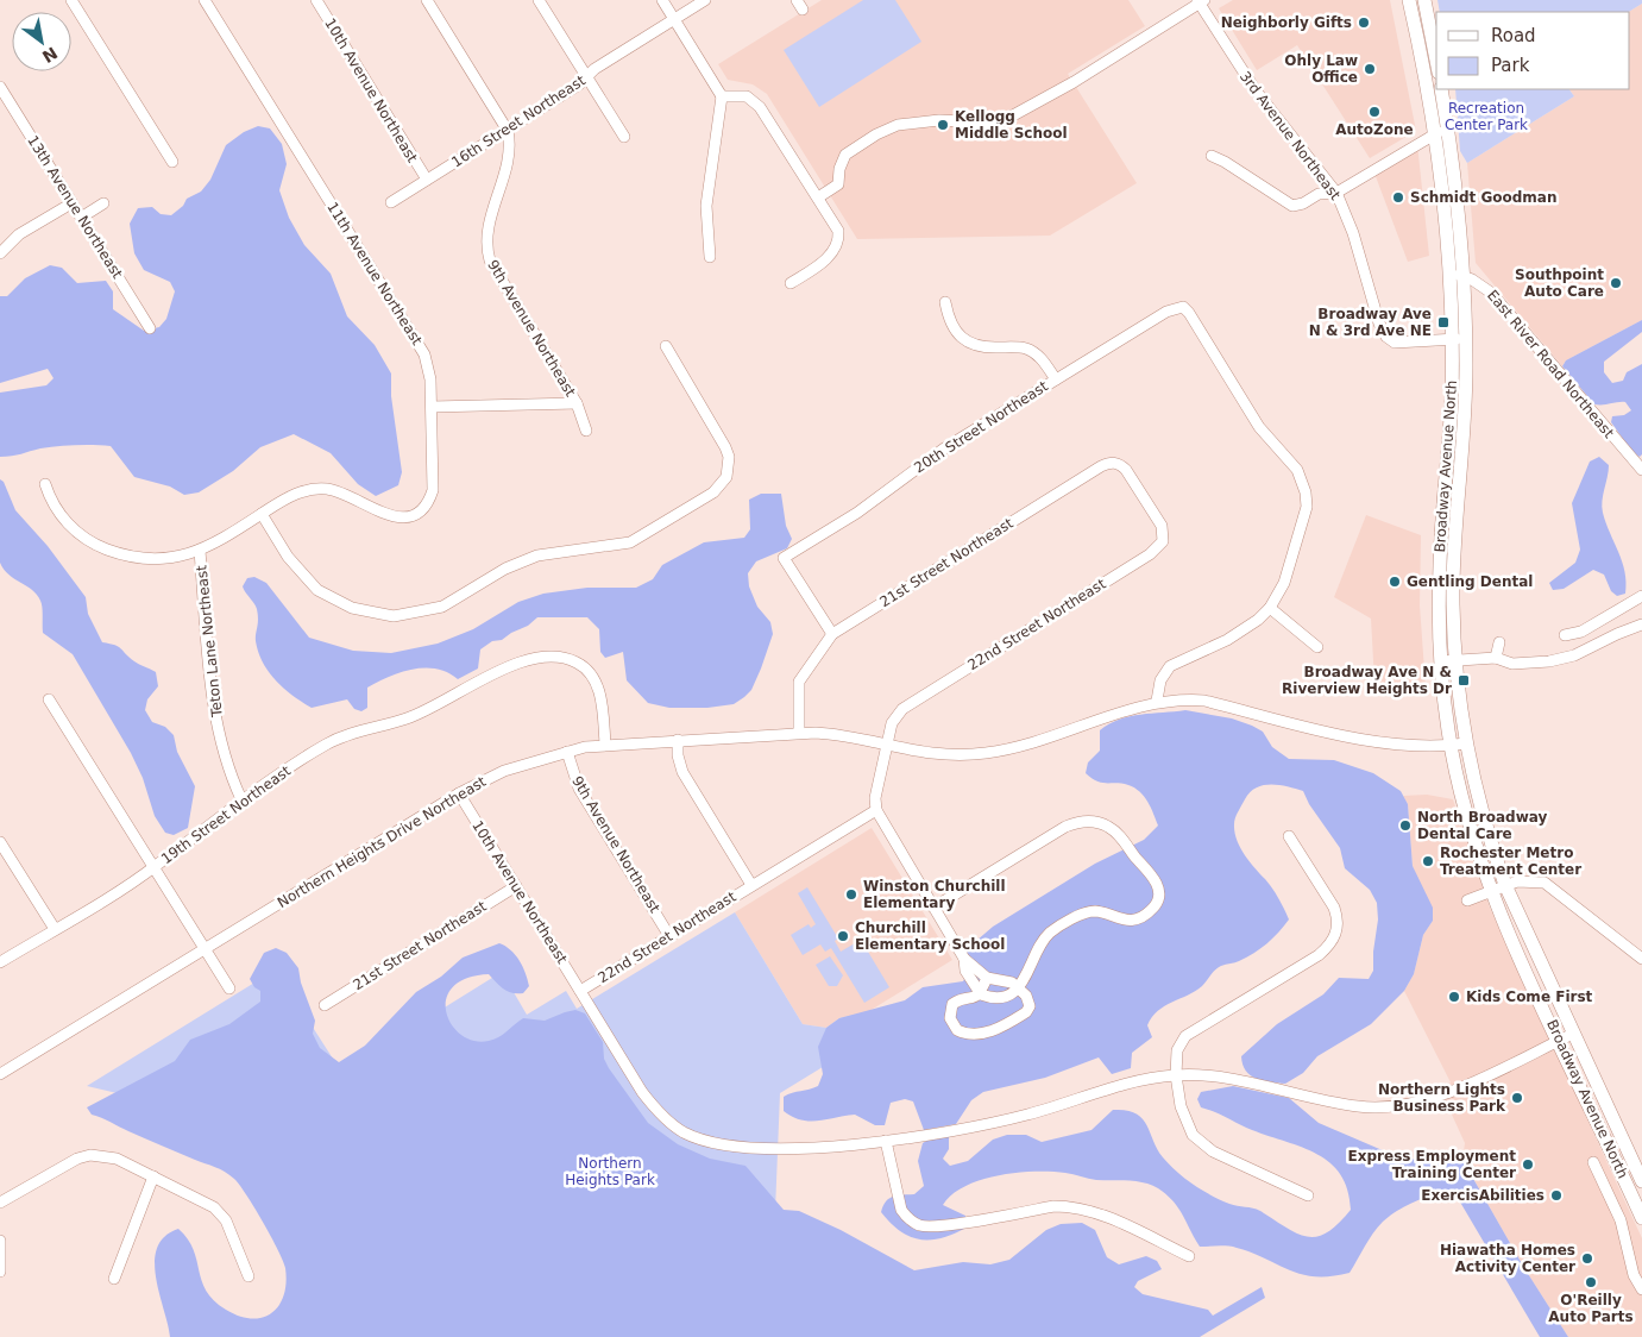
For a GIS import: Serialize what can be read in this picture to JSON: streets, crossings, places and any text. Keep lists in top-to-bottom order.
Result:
{
  "streets": {
    "main road": ["Broadway Avenue North"],
    "street": [
      "10th Avenue Northeast",
      "16th Street Northeast",
      "3rd Avenue Northeast",
      "13th Avenue Northeast",
      "11th Avenue Northeast",
      "9th Avenue Northeast",
      "East River Road Northeast",
      "20th Street Northeast",
      "21st Street Northeast",
      "22nd Street Northeast",
      "Teton Lane Northeast",
      "19th Street Northeast",
      "Northern Heights Drive Northeast"
    ]
  },
  "crossings": [
    ["10th Avenue Northeast", "16th Street Northeast"],
    ["10th Avenue Northeast", "Broadway Avenue North"],
    ["10th Avenue Northeast", "21st Street Northeast"],
    ["10th Avenue Northeast", "22nd Street Northeast"],
    ["10th Avenue Northeast", "Northern Heights Drive Northeast"],
    ["16th Street Northeast", "9th Avenue Northeast"],
    ["3rd Avenue Northeast", "Broadway Avenue North"],
    ["11th Avenue Northeast", "Teton Lane Northeast"],
    ["9th Avenue Northeast", "22nd Street Northeast"],
    ["9th Avenue Northeast", "Northern Heights Drive Northeast"],
    ["East River Road Northeast", "Broadway Avenue North"],
    ["20th Street Northeast", "21st Street Northeast"],
    ["Broadway Avenue North", "Northern Heights Drive Northeast"],
    ["21st Street Northeast", "22nd Street Northeast"],
    ["21st Street Northeast", "Northern Heights Drive Northeast"],
    ["22nd Street Northeast", "Northern Heights Drive Northeast"],
    ["Teton Lane Northeast", "19th Street Northeast"],
    ["19th Street Northeast", "Northern Heights Drive Northeast"]
  ],
  "parks": ["Recreation Center Park", "Northern Heights Park"],
  "places": {
    "other": [
      "Neighborly Gifts",
      "Ohly Law Office",
      "AutoZone",
      "Kellogg Middle School",
      "Schmidt Goodman",
      "Southpoint Auto Care",
      "Gentling Dental",
      "North Broadway Dental Care",
      "Rochester Metro Treatment Center",
      "Winston Churchill Elementary",
      "Churchill Elementary School",
      "Kids Come First",
      "Northern Lights Business Park",
      "Express Employment Training Center",
      "ExercisAbilities",
      "Hiawatha Homes Activity Center",
      "O'Reilly Auto Parts"
    ],
    "transit": ["Broadway Ave N & 3rd Ave NE", "Broadway Ave N & Riverview Heights Dr"]
  },
  "legend": ["Road", "Park"],
  "north": "bottom right"
}
